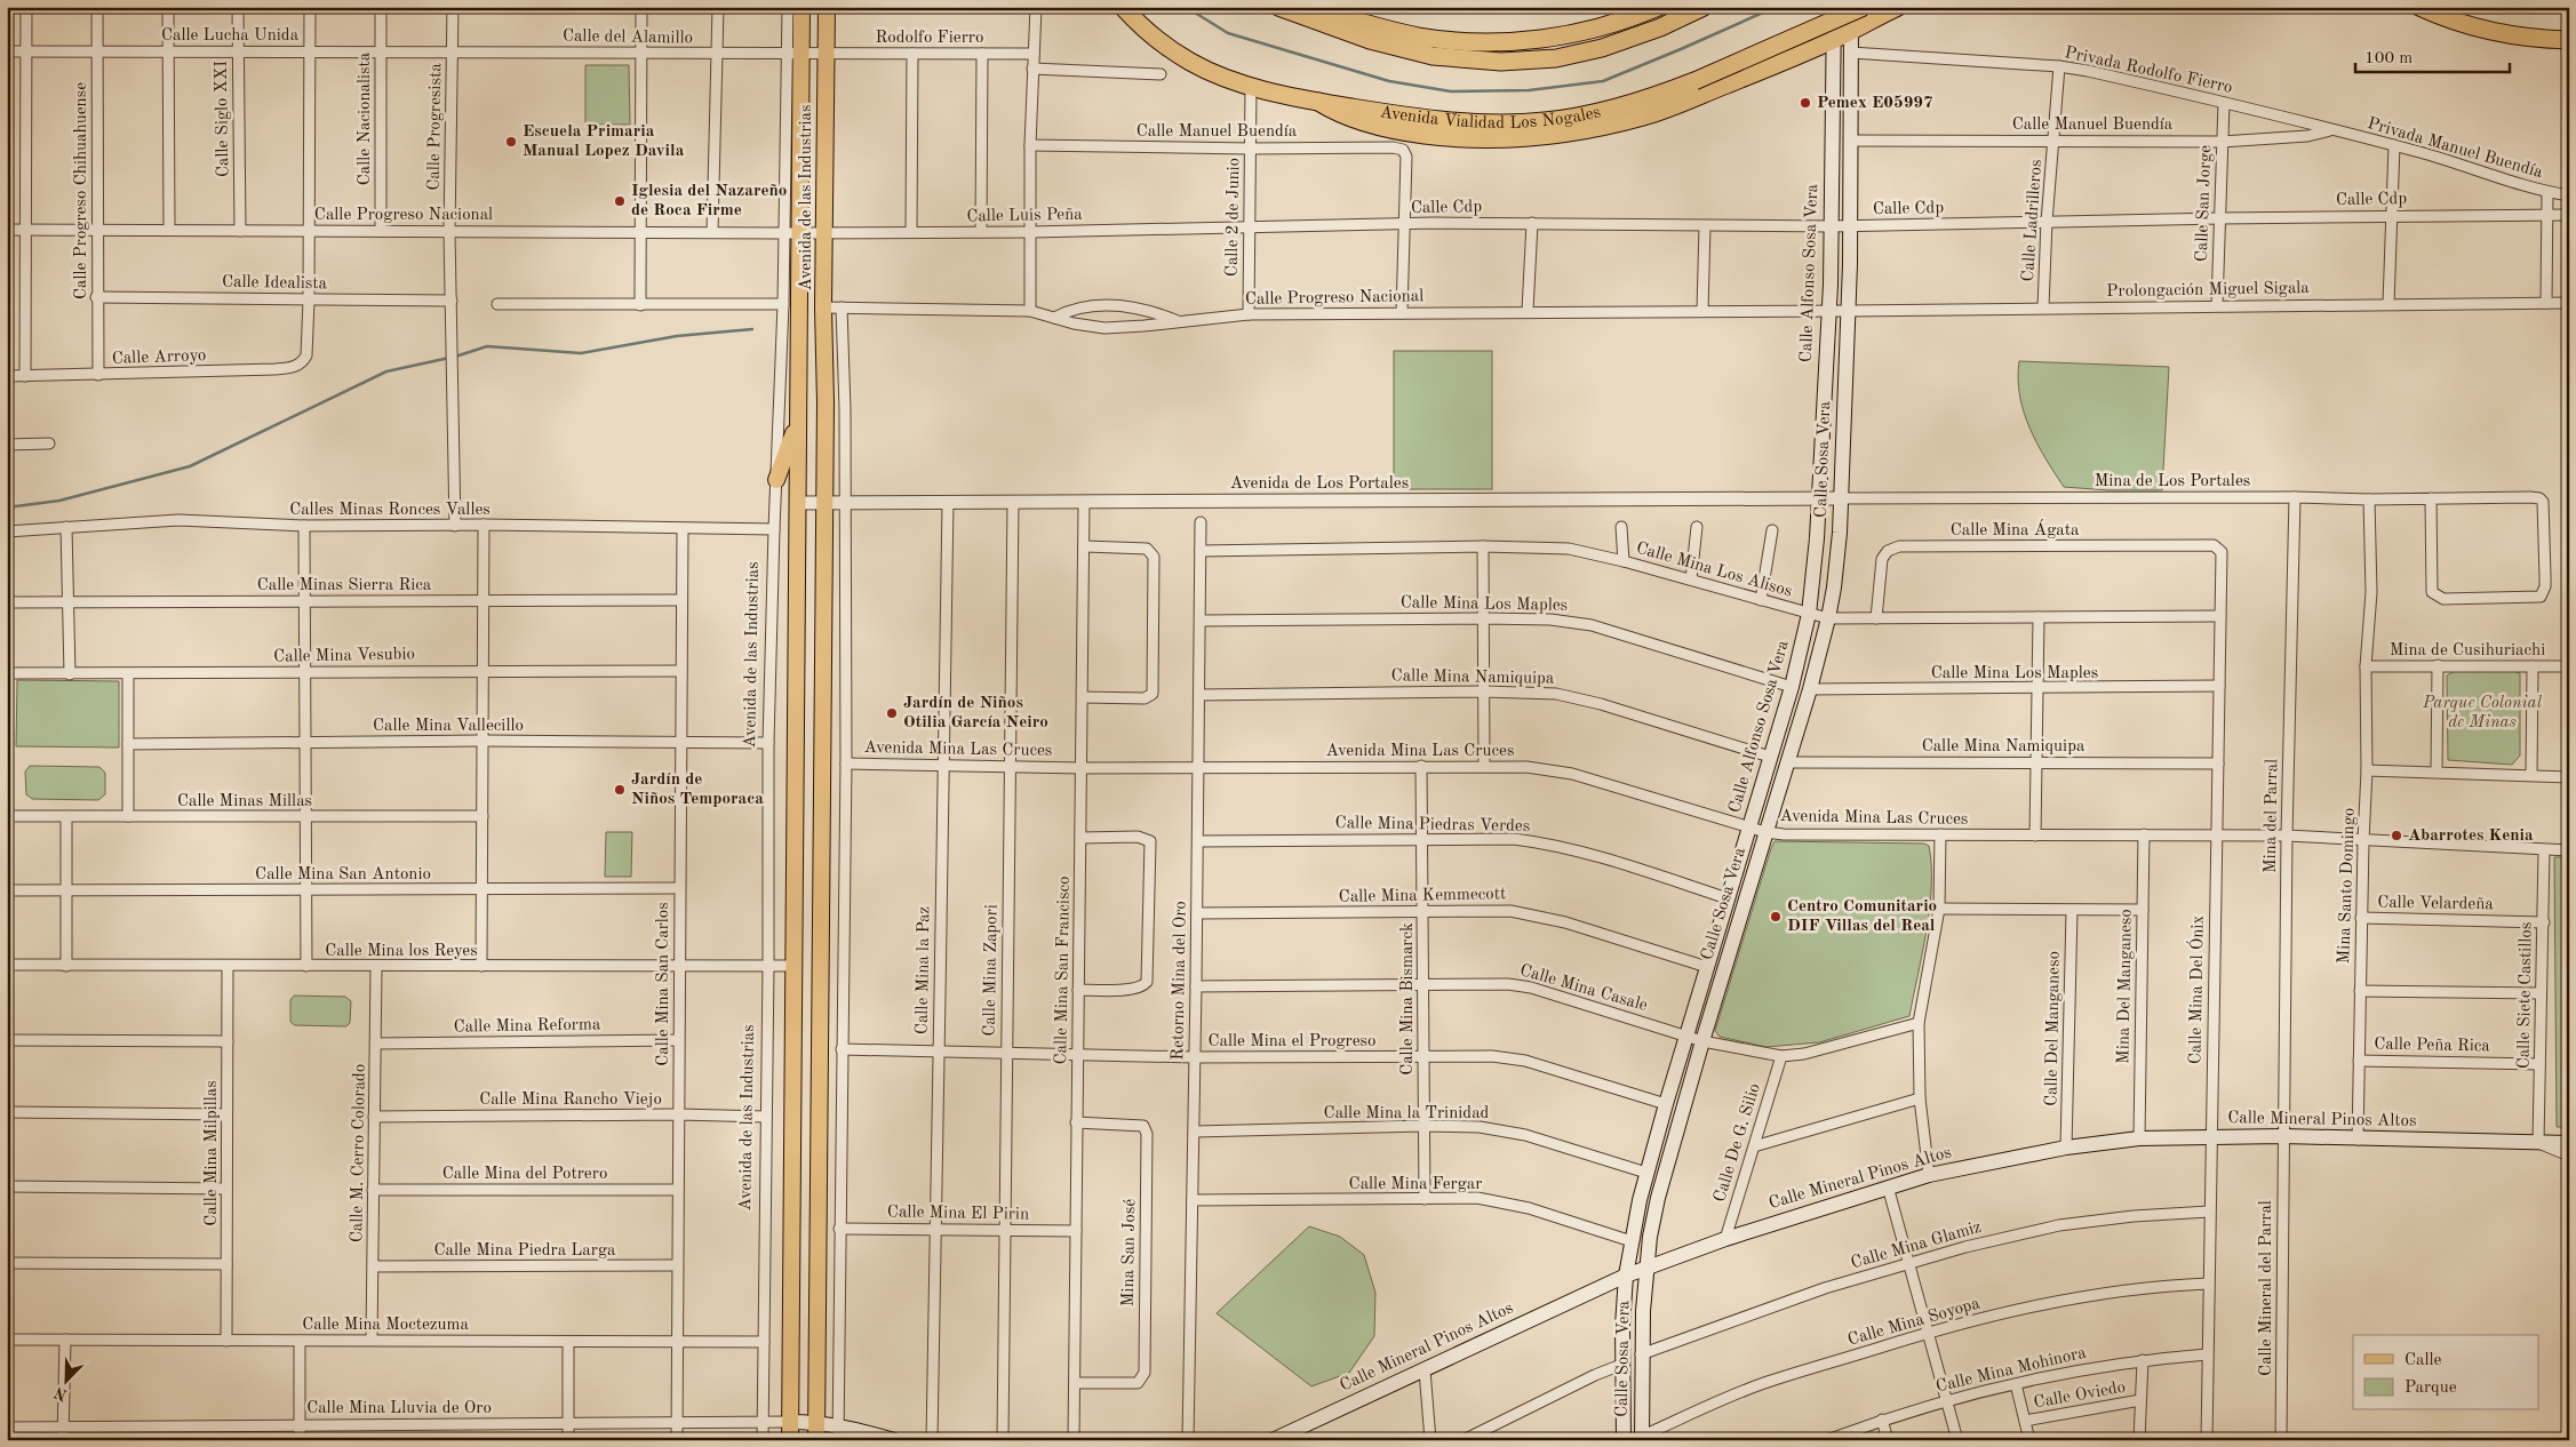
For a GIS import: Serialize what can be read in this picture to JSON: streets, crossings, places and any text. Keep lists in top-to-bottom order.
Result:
{
  "streets": {
    "highway": ["Avenida Vialidad Los Nogales"],
    "main road": [
      "Avenida de las Industrias",
      "Calle Alfonso Sosa Vera",
      "Calle Sosa Vera",
      "Calle Mineral Pinos Altos"
    ],
    "street": [
      "Calle Lucha Unida",
      "Calle del Alamillo",
      "Rodolfo Fierro",
      "Privada Rodolfo Fierro",
      "Calle Siglo XXI",
      "Calle Nacionalista",
      "Calle Manuel Buendía",
      "Calle Progresista",
      "Privada Manuel Buendía",
      "Calle Progreso Chihuahuense",
      "Calle Cdp",
      "Calle San Jorge",
      "Calle Progreso Nacional",
      "Calle Luis Peña",
      "Calle 2 de Junio",
      "Calle Ladrilleros",
      "Calle Idealista",
      "Prolongación Miguel Sigala",
      "Calle Arroyo",
      "Mina de Los Portales",
      "Avenida de Los Portales",
      "Calles Minas Ronces Valles",
      "Calle Mina Ágata",
      "Calle Mina Los Alisos",
      "Calle Minas Sierra Rica",
      "Calle Mina Los Maples",
      "Mina de Cusihuriachi",
      "Calle Mina Vesubio",
      "Calle Mina Namiquipa",
      "Calle Mina Vallecillo",
      "Avenida Mina Las Cruces",
      "Calle Minas Millas",
      "Mina del Parral",
      "Calle Mina Piedras Verdes",
      "Calle Mina San Antonio",
      "Mina Santo Domingo",
      "Calle Mina Kemmecott",
      "Calle Velardeña",
      "Calle Mina los Reyes",
      "Calle Mina la Paz",
      "Calle Mina Zapori",
      "Calle Mina San Francisco",
      "Retorno Mina del Oro",
      "Calle Mina San Carlos",
      "Mina Del Manganeso",
      "Calle Mina Casale",
      "Calle Mina Del Ónix",
      "Calle Siete Castillos",
      "Calle Mina Bismarck",
      "Calle Mina Reforma",
      "Calle Del Manganeso",
      "Calle Mina el Progreso",
      "Calle Peña Rica",
      "Calle Mina Rancho Viejo",
      "Calle Mina la Trinidad",
      "Calle De G. Silio",
      "Calle Mina Milpillas",
      "Calle M. Cerro Colorado",
      "Calle Mina del Potrero",
      "Calle Mina Fergar",
      "Calle Mina El Pirin",
      "Calle Mina Glamiz",
      "Calle Mina Piedra Larga",
      "Mina San José",
      "Calle Mineral del Parral",
      "Calle Mina Soyopa",
      "Calle Mina Moctezuma",
      "Calle Mina Mohinora",
      "Calle Oviedo",
      "Calle Mina Lluvia de Oro"
    ]
  },
  "crossings": [
    ["Calle Lucha Unida", "Calle del Alamillo"],
    ["Calle Lucha Unida", "Calle Siglo XXI"],
    ["Calle Lucha Unida", "Calle Nacionalista"],
    ["Calle Lucha Unida", "Calle Progresista"],
    ["Calle Lucha Unida", "Calle Progreso Chihuahuense"],
    ["Calle del Alamillo", "Calle Progresista"],
    ["Calle del Alamillo", "Avenida de las Industrias"],
    ["Rodolfo Fierro", "Avenida de las Industrias"],
    ["Privada Rodolfo Fierro", "Calle Manuel Buendía"],
    ["Privada Rodolfo Fierro", "Privada Manuel Buendía"],
    ["Privada Rodolfo Fierro", "Calle San Jorge"],
    ["Privada Rodolfo Fierro", "Calle Ladrilleros"],
    ["Avenida Vialidad Los Nogales", "Calle 2 de Junio"],
    ["Calle Siglo XXI", "Calle Progreso Nacional"],
    ["Calle Nacionalista", "Calle Progreso Nacional"],
    ["Calle Manuel Buendía", "Privada Manuel Buendía"],
    ["Calle Manuel Buendía", "Calle Cdp"],
    ["Calle Manuel Buendía", "Calle San Jorge"],
    ["Calle Manuel Buendía", "Calle 2 de Junio"],
    ["Calle Manuel Buendía", "Calle Ladrilleros"],
    ["Calle Progresista", "Calle Progreso Nacional"],
    ["Calle Progresista", "Calle Idealista"],
    ["Calle Progresista", "Calles Minas Ronces Valles"],
    ["Calle Progreso Chihuahuense", "Calle Progreso Nacional"],
    ["Calle Progreso Chihuahuense", "Calle Idealista"],
    ["Calle Progreso Chihuahuense", "Calle Arroyo"],
    ["Avenida de las Industrias", "Calle Progreso Nacional"],
    ["Avenida de las Industrias", "Calle Luis Peña"],
    ["Avenida de las Industrias", "Avenida de Los Portales"],
    ["Avenida de las Industrias", "Calles Minas Ronces Valles"],
    ["Avenida de las Industrias", "Calle Mina Vallecillo"],
    ["Avenida de las Industrias", "Calle Mina los Reyes"],
    ["Avenida de las Industrias", "Calle Mina Rancho Viejo"],
    ["Avenida de las Industrias", "Calle Mina Moctezuma"],
    ["Avenida de las Industrias", "Calle Mina Lluvia de Oro"],
    ["Calle Cdp", "Calle San Jorge"],
    ["Calle Cdp", "Calle Luis Peña"],
    ["Calle Cdp", "Calle 2 de Junio"],
    ["Calle Cdp", "Calle Ladrilleros"],
    ["Calle Cdp", "Calle Alfonso Sosa Vera"],
    ["Calle San Jorge", "Prolongación Miguel Sigala"],
    ["Calle Progreso Nacional", "Calle Luis Peña"],
    ["Calle Progreso Nacional", "Calle 2 de Junio"],
    ["Calle Progreso Nacional", "Calle Alfonso Sosa Vera"],
    ["Calle Progreso Nacional", "Prolongación Miguel Sigala"],
    ["Calle Progreso Nacional", "Calle Sosa Vera"],
    ["Calle Luis Peña", "Calle 2 de Junio"],
    ["Calle Ladrilleros", "Prolongación Miguel Sigala"],
    ["Calle Alfonso Sosa Vera", "Avenida de Los Portales"],
    ["Calle Alfonso Sosa Vera", "Calle Mina Los Alisos"],
    ["Calle Alfonso Sosa Vera", "Calle Mina Los Maples"],
    ["Calle Alfonso Sosa Vera", "Calle Mina Namiquipa"],
    ["Calle Alfonso Sosa Vera", "Avenida Mina Las Cruces"],
    ["Calle Alfonso Sosa Vera", "Calle Mina Piedras Verdes"],
    ["Calle Alfonso Sosa Vera", "Calle Mina Kemmecott"],
    ["Calle Alfonso Sosa Vera", "Calle Mina Casale"],
    ["Calle Alfonso Sosa Vera", "Calle Mina el Progreso"],
    ["Calle Alfonso Sosa Vera", "Calle Mina la Trinidad"],
    ["Calle Alfonso Sosa Vera", "Calle Mineral Pinos Altos"],
    ["Calle Alfonso Sosa Vera", "Calle Mina Fergar"],
    ["Calle Idealista", "Calle Arroyo"],
    ["Prolongación Miguel Sigala", "Calle Sosa Vera"],
    ["Calle Sosa Vera", "Mina de Los Portales"],
    ["Calle Sosa Vera", "Avenida de Los Portales"],
    ["Calle Sosa Vera", "Calle Mina Los Alisos"],
    ["Calle Sosa Vera", "Calle Mina Los Maples"],
    ["Calle Sosa Vera", "Calle Mina Namiquipa"],
    ["Calle Sosa Vera", "Avenida Mina Las Cruces"],
    ["Calle Sosa Vera", "Calle Mina Casale"],
    ["Calle Sosa Vera", "Calle Mineral Pinos Altos"],
    ["Calle Sosa Vera", "Calle Mina Glamiz"],
    ["Calle Sosa Vera", "Calle Mina Soyopa"],
    ["Mina de Los Portales", "Avenida de Los Portales"],
    ["Mina de Los Portales", "Mina del Parral"],
    ["Mina de Los Portales", "Mina Santo Domingo"],
    ["Avenida de Los Portales", "Calle Mina la Paz"],
    ["Avenida de Los Portales", "Calle Mina Zapori"],
    ["Avenida de Los Portales", "Calle Mina San Francisco"],
    ["Calles Minas Ronces Valles", "Calle Mina San Carlos"],
    ["Calle Mina Ágata", "Calle Mina Los Alisos"],
    ["Calle Mina Ágata", "Calle Mina Del Ónix"],
    ["Calle Mina Los Alisos", "Retorno Mina del Oro"],
    ["Calle Mina Los Alisos", "Calle Mina Del Ónix"],
    ["Calle Minas Sierra Rica", "Calle Mina San Carlos"],
    ["Calle Mina Los Maples", "Retorno Mina del Oro"],
    ["Calle Mina Los Maples", "Calle Mina Del Ónix"],
    ["Mina de Cusihuriachi", "Mina Santo Domingo"],
    ["Calle Mina Vesubio", "Calle Mina San Carlos"],
    ["Calle Mina Namiquipa", "Retorno Mina del Oro"],
    ["Calle Mina Namiquipa", "Calle Mina Del Ónix"],
    ["Calle Mina Vallecillo", "Calle Mina San Carlos"],
    ["Avenida Mina Las Cruces", "Mina del Parral"],
    ["Avenida Mina Las Cruces", "Mina Santo Domingo"],
    ["Avenida Mina Las Cruces", "Calle Mina la Paz"],
    ["Avenida Mina Las Cruces", "Calle Mina Zapori"],
    ["Avenida Mina Las Cruces", "Calle Mina San Francisco"],
    ["Avenida Mina Las Cruces", "Retorno Mina del Oro"],
    ["Avenida Mina Las Cruces", "Mina Del Manganeso"],
    ["Avenida Mina Las Cruces", "Calle Mina Del Ónix"],
    ["Avenida Mina Las Cruces", "Calle Siete Castillos"],
    ["Avenida Mina Las Cruces", "Calle Mina Bismarck"],
    ["Mina del Parral", "Calle Mineral Pinos Altos"],
    ["Mina del Parral", "Calle Mineral del Parral"],
    ["Calle Mina Piedras Verdes", "Retorno Mina del Oro"],
    ["Calle Mina Piedras Verdes", "Calle Mina Bismarck"],
    ["Calle Mina San Antonio", "Calle Mina San Carlos"],
    ["Mina Santo Domingo", "Calle Velardeña"],
    ["Mina Santo Domingo", "Calle Peña Rica"],
    ["Mina Santo Domingo", "Calle Mineral Pinos Altos"],
    ["Calle Mina Kemmecott", "Retorno Mina del Oro"],
    ["Calle Mina Kemmecott", "Calle Mina Bismarck"],
    ["Calle Velardeña", "Calle Siete Castillos"],
    ["Calle Mina los Reyes", "Calle Mina San Carlos"],
    ["Calle Mina los Reyes", "Calle Mina Milpillas"],
    ["Calle Mina los Reyes", "Calle M. Cerro Colorado"],
    ["Calle Mina la Paz", "Calle Mina el Progreso"],
    ["Calle Mina la Paz", "Calle Mina El Pirin"],
    ["Calle Mina Zapori", "Calle Mina el Progreso"],
    ["Calle Mina Zapori", "Calle Mina El Pirin"],
    ["Calle Mina San Francisco", "Calle Mina el Progreso"],
    ["Calle Mina San Francisco", "Calle Mina El Pirin"],
    ["Calle Mina San Francisco", "Mina San José"],
    ["Retorno Mina del Oro", "Calle Mina Casale"],
    ["Retorno Mina del Oro", "Calle Mina el Progreso"],
    ["Retorno Mina del Oro", "Calle Mina la Trinidad"],
    ["Retorno Mina del Oro", "Calle Mina Fergar"],
    ["Calle Mina San Carlos", "Calle Mina Reforma"],
    ["Calle Mina San Carlos", "Calle Mina Rancho Viejo"],
    ["Calle Mina San Carlos", "Calle Mina del Potrero"],
    ["Calle Mina San Carlos", "Calle Mina Piedra Larga"],
    ["Calle Mina San Carlos", "Calle Mina Moctezuma"],
    ["Calle Mina San Carlos", "Calle Mina Lluvia de Oro"],
    ["Mina Del Manganeso", "Calle Mineral Pinos Altos"],
    ["Calle Mina Casale", "Calle Mina Bismarck"],
    ["Calle Mina Casale", "Calle De G. Silio"],
    ["Calle Mina Del Ónix", "Calle Mineral Pinos Altos"],
    ["Calle Mina Del Ónix", "Calle Mina Glamiz"],
    ["Calle Mina Del Ónix", "Calle Mina Soyopa"],
    ["Calle Mina Del Ónix", "Calle Mina Mohinora"],
    ["Calle Siete Castillos", "Calle Peña Rica"],
    ["Calle Siete Castillos", "Calle Mineral Pinos Altos"],
    ["Calle Mina Bismarck", "Calle Mina el Progreso"],
    ["Calle Mina Bismarck", "Calle Mina la Trinidad"],
    ["Calle Mina Bismarck", "Calle Mina Fergar"],
    ["Calle Mina Reforma", "Calle M. Cerro Colorado"],
    ["Calle Del Manganeso", "Calle Mineral Pinos Altos"],
    ["Calle Mina Rancho Viejo", "Calle M. Cerro Colorado"],
    ["Calle Mineral Pinos Altos", "Calle De G. Silio"],
    ["Calle Mineral Pinos Altos", "Calle Mineral del Parral"],
    ["Calle Mina Milpillas", "Calle Mina Moctezuma"],
    ["Calle M. Cerro Colorado", "Calle Mina del Potrero"],
    ["Calle M. Cerro Colorado", "Calle Mina Piedra Larga"],
    ["Calle M. Cerro Colorado", "Calle Mina Moctezuma"],
    ["Calle Mina Mohinora", "Calle Oviedo"]
  ],
  "parks": ["Parque Colonial de Minas"],
  "places": [
    "Pemex E05997",
    "Escuela Primaria Manual Lopez Davila",
    "Iglesia del Nazareño de Roca Firme",
    "Jardín de Niños Otilia García Neiro",
    "Jardín de Niños Temporaca",
    "Abarrotes Kenia",
    "Centro Comunitario DIF Villas del Real"
  ],
  "legend": ["Calle", "Parque"],
  "scale_bar": "100 m",
  "north": "bottom left"
}
